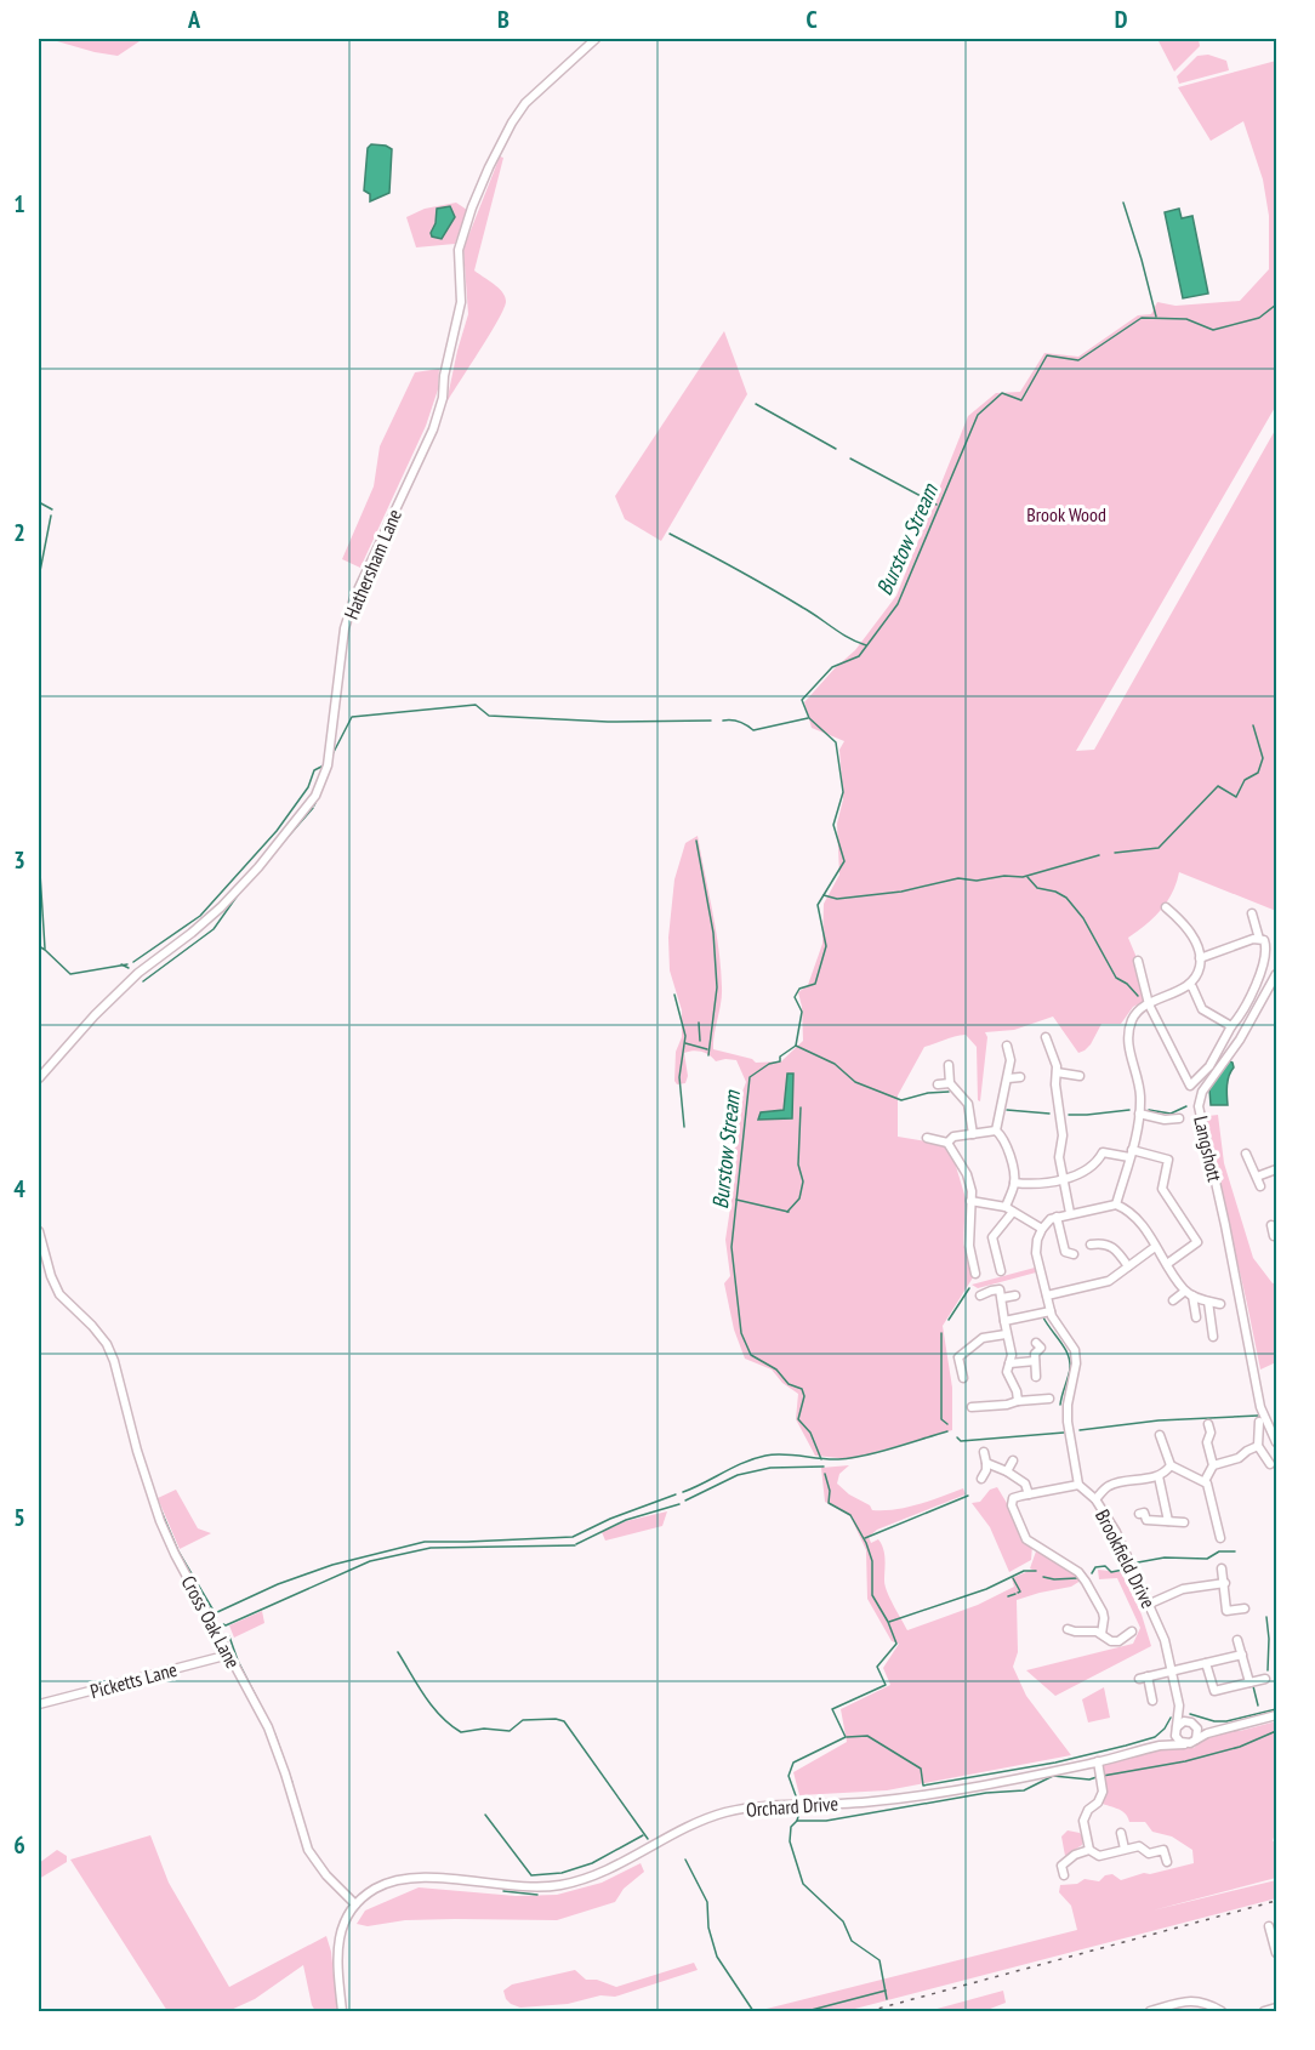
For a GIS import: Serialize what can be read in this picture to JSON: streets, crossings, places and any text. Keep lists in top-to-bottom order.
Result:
{
  "streets": {
    "street": [
      "Hathersham Lane",
      "Langshott",
      "Brookfield Drive",
      "Cross Oak Lane",
      "Picketts Lane",
      "Orchard Drive"
    ]
  },
  "crossings": [
    ["Cross Oak Lane", "Picketts Lane"],
    ["Cross Oak Lane", "Orchard Drive"]
  ],
  "water": ["Burstow Stream"],
  "parks": ["Brook Wood"],
  "grid": {
    "columns": [
      "A",
      "B",
      "C",
      "D"
    ],
    "rows": [
      "1",
      "2",
      "3",
      "4",
      "5",
      "6"
    ]
  }
}
